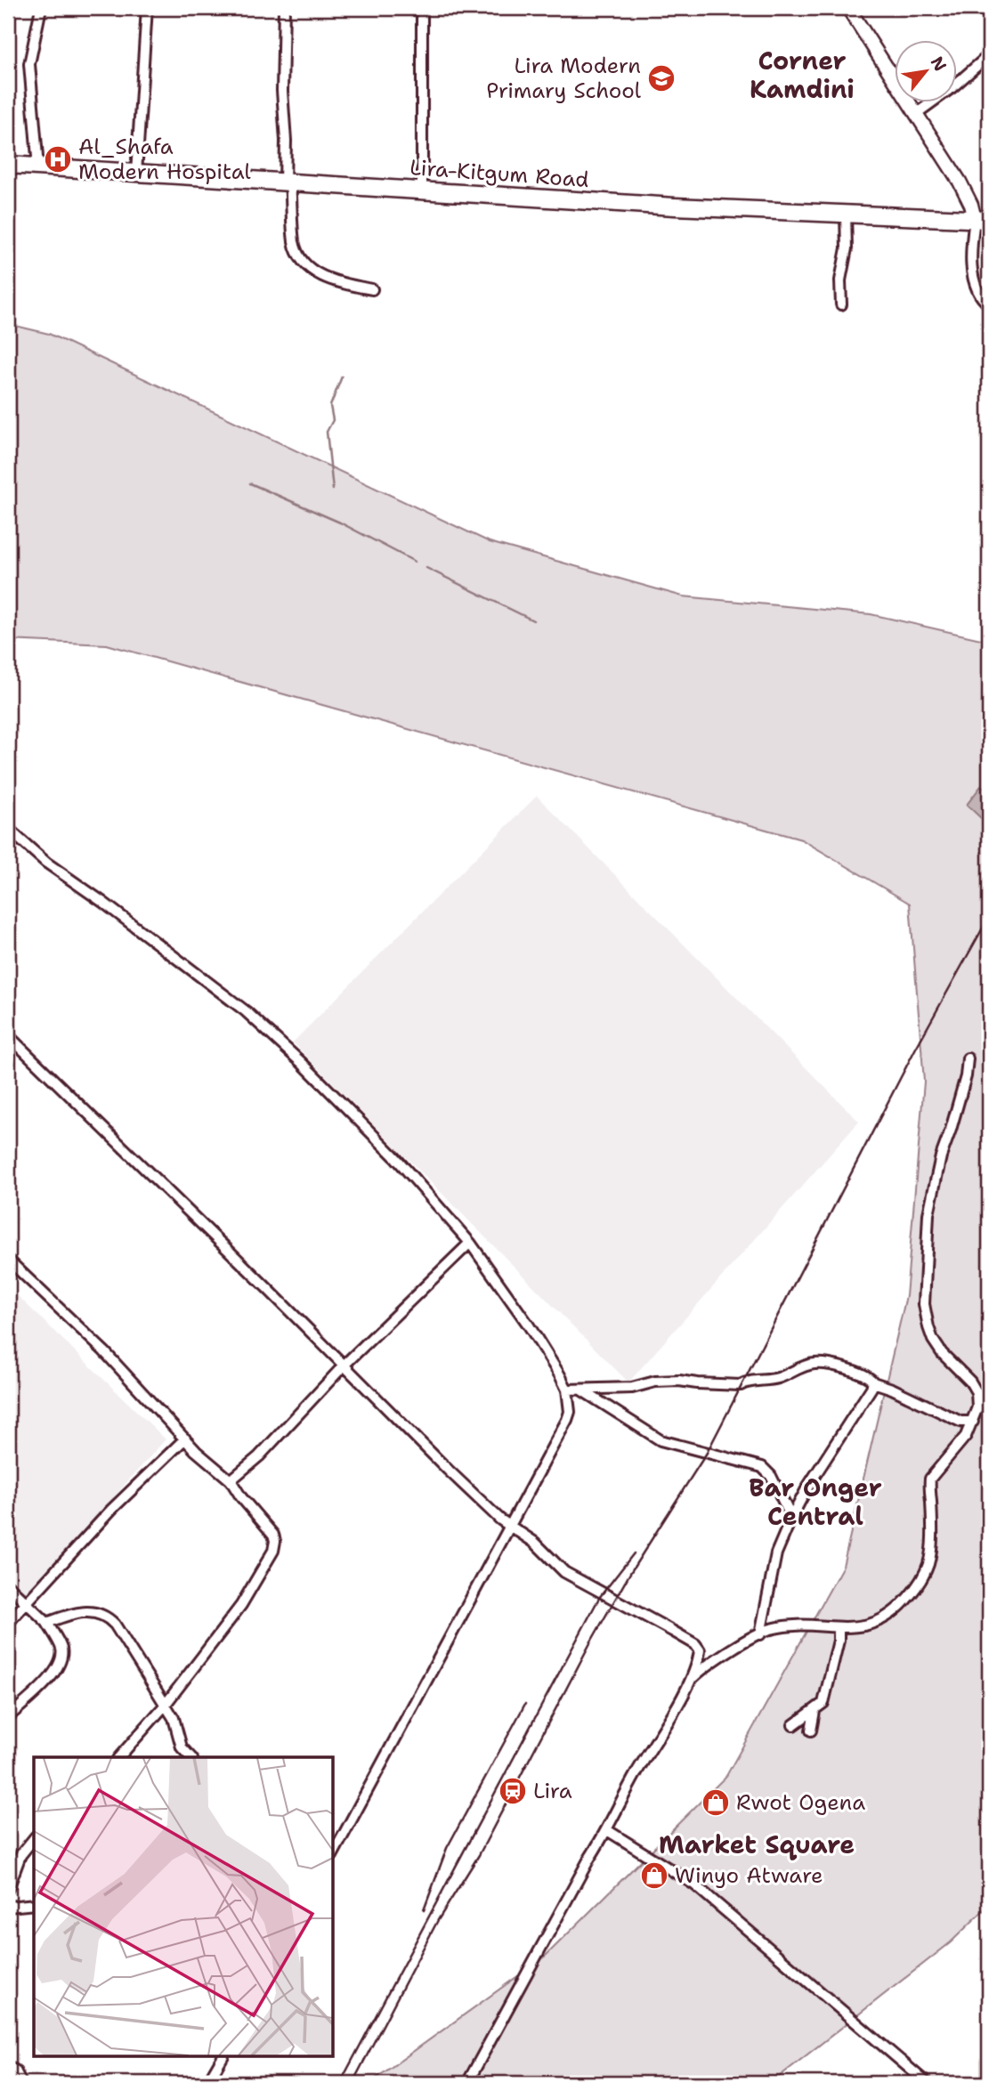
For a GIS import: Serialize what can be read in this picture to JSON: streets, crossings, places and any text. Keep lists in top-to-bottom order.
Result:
{
  "streets": {
    "main road": ["Lira-Kitgum Road"]
  },
  "districts": ["Corner Kamdini", "Bar Onger Central", "Market Square"],
  "places": {
    "school or university": ["Lira Modern Primary School"],
    "hospital": ["Al_Shafa Modern Hospital"],
    "station": ["Lira"],
    "shop": ["Rwot Ogena", "Winyo Atware"]
  },
  "north": "top right"
}
